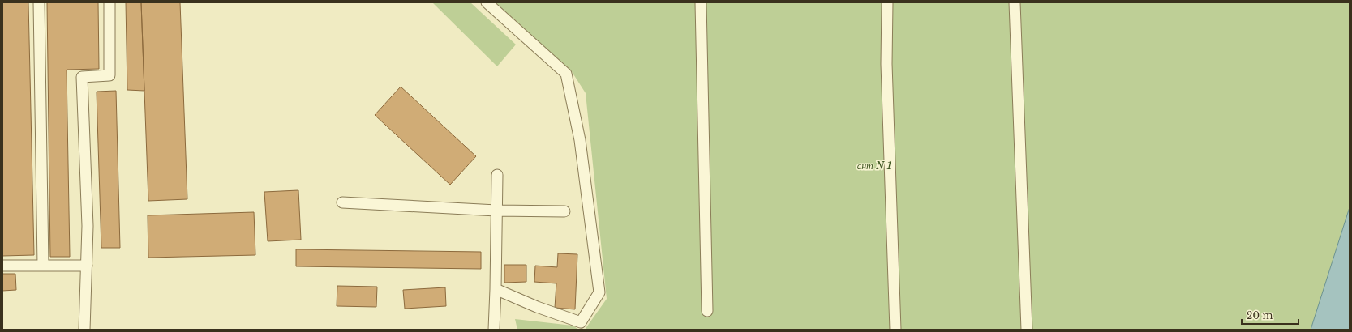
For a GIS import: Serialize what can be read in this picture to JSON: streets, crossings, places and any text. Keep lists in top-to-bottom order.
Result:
{
  "parks": ["снт N 1"],
  "scale_bar": "20 m"
}
